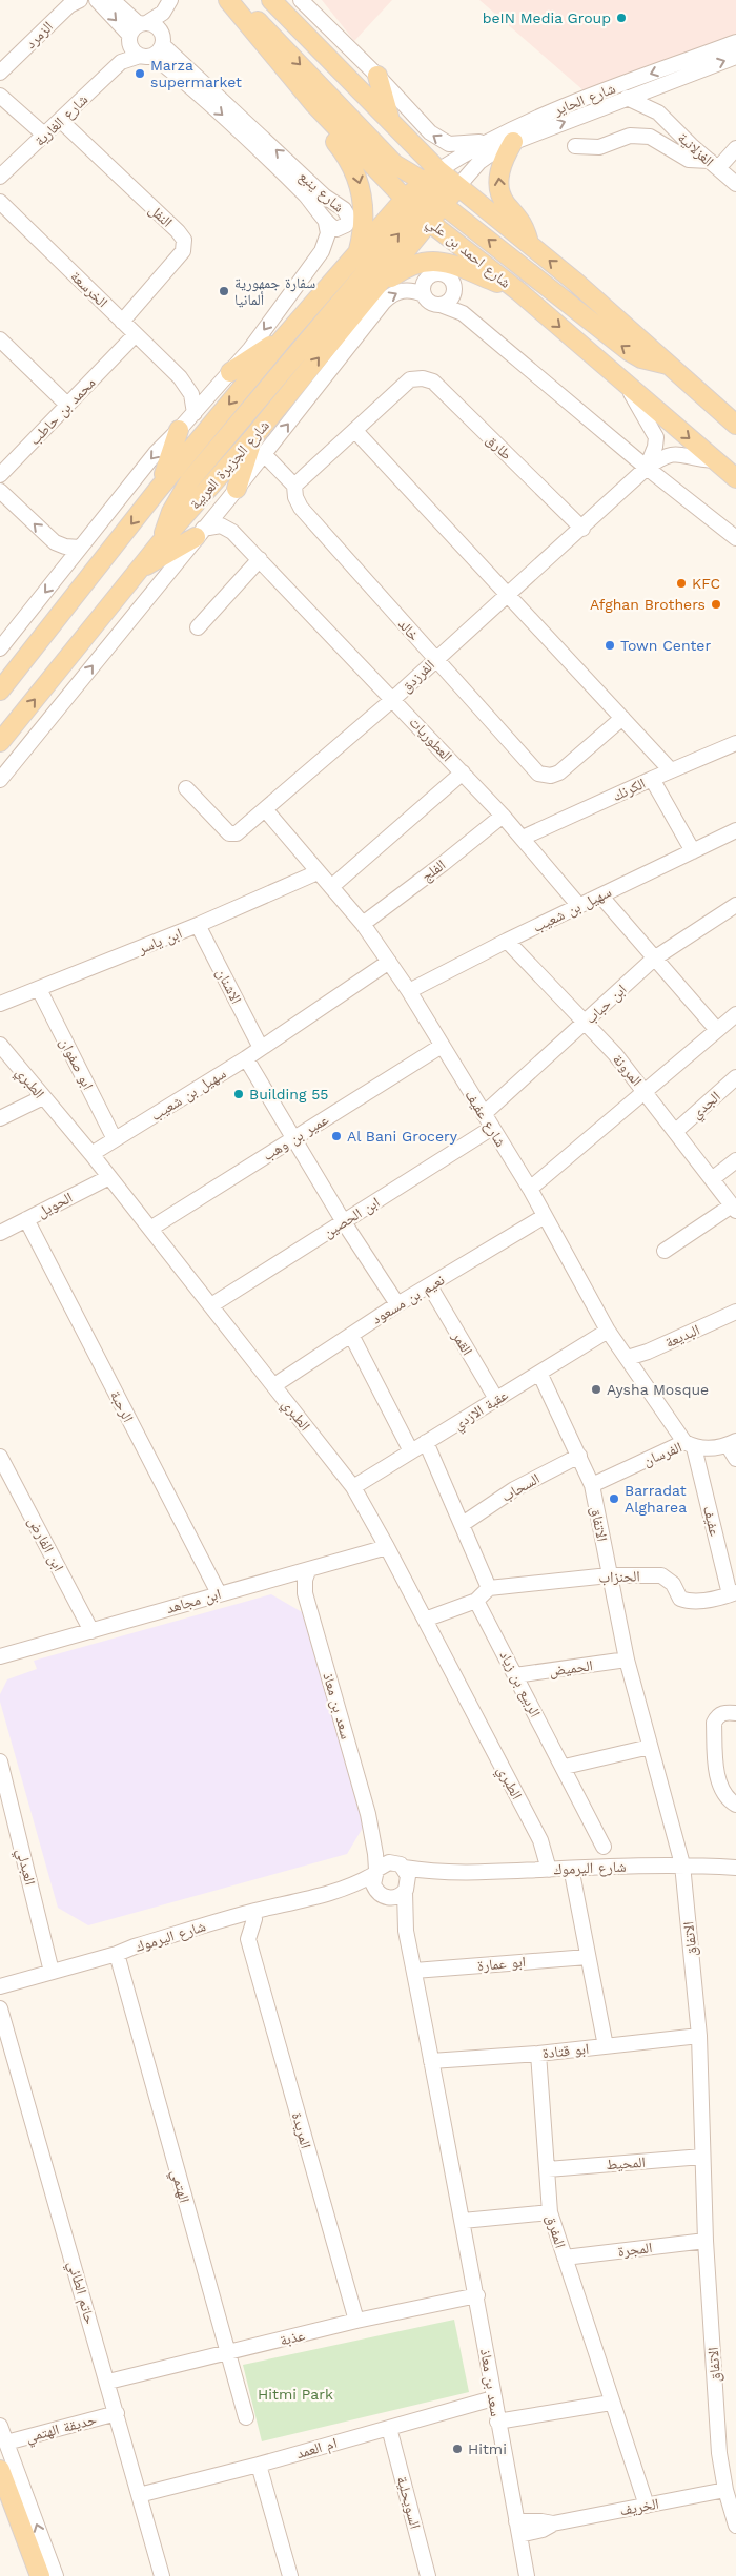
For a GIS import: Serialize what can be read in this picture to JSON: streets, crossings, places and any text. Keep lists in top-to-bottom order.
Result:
{
  "streets": {
    "main road": ["شارع احمد بن علي", "شارع الجزيرة العربية"],
    "street": [
      "الزمرد",
      "شارع الحاير",
      "شارع الغارية",
      "الغزلانية",
      "شارع ينبع",
      "النفل",
      "الخرسعة",
      "محمد بن حاطب",
      "طارق",
      "خالد",
      "الفرزدق",
      "العطوريات",
      "الكرنك",
      "الفلج",
      "سهيل بن شعيب",
      "ابن ياسر",
      "الاشنان",
      "ابن حباب",
      "ابو صفوان",
      "المرونة",
      "الطبري",
      "الجدي",
      "شارع عفيف",
      "عمير بن وهب",
      "الحويل",
      "ابن الحصين",
      "نعيم بن مسعود",
      "البديعة",
      "القمر",
      "الرحبة",
      "عقبة الازدي",
      "الفرسان",
      "السحاب",
      "عفيف",
      "الاتفاق",
      "ابن الفارض",
      "الحنزاب",
      "ابن مجاهد",
      "الحميض",
      "الربيع بن زياد",
      "سعد بن معاذ",
      "العبدلي",
      "شارع اليرموك",
      "ابو عمارة",
      "ابو قتادة",
      "المريدة",
      "المحيط",
      "الهتمي",
      "المفرق",
      "المجرة",
      "حاتم الطائي",
      "عذبة",
      "حديقة الهتمي",
      "ام العمد",
      "السويحلية",
      "الخريف"
    ]
  },
  "crossings": [
    ["شارع الحاير", "الغزلانية"],
    ["شارع الحاير", "شارع الجزيرة العربية"],
    ["شارع الغارية", "شارع ينبع"],
    ["شارع الغارية", "النفل"],
    ["النفل", "الخرسعة"],
    ["شارع احمد بن علي", "شارع الجزيرة العربية"],
    ["شارع احمد بن علي", "الفرزدق"],
    ["الخرسعة", "محمد بن حاطب"],
    ["طارق", "الفرزدق"],
    ["خالد", "الفرزدق"],
    ["الفرزدق", "العطوريات"],
    ["الفرزدق", "شارع عفيف"],
    ["العطوريات", "الكرنك"],
    ["العطوريات", "الفلج"],
    ["العطوريات", "سهيل بن شعيب"],
    ["الفلج", "شارع عفيف"],
    ["سهيل بن شعيب", "الاشنان"],
    ["سهيل بن شعيب", "ابو صفوان"],
    ["سهيل بن شعيب", "المرونة"],
    ["سهيل بن شعيب", "الطبري"],
    ["سهيل بن شعيب", "شارع عفيف"],
    ["ابن ياسر", "الاشنان"],
    ["ابن ياسر", "ابو صفوان"],
    ["ابن ياسر", "شارع عفيف"],
    ["ابن حباب", "المرونة"],
    ["ابن حباب", "شارع عفيف"],
    ["المرونة", "الجدي"],
    ["الطبري", "عمير بن وهب"],
    ["الطبري", "الحويل"],
    ["الطبري", "ابن الحصين"],
    ["الطبري", "نعيم بن مسعود"],
    ["الطبري", "عقبة الازدي"],
    ["الطبري", "ابن مجاهد"],
    ["الطبري", "شارع اليرموك"],
    ["الطبري", "ابو عمارة"],
    ["الطبري", "ابو قتادة"],
    ["شارع عفيف", "عمير بن وهب"],
    ["شارع عفيف", "ابن الحصين"],
    ["شارع عفيف", "نعيم بن مسعود"],
    ["شارع عفيف", "البديعة"],
    ["شارع عفيف", "عقبة الازدي"],
    ["شارع عفيف", "الفرسان"],
    ["شارع عفيف", "عفيف"],
    ["الحويل", "الرحبة"],
    ["نعيم بن مسعود", "القمر"],
    ["القمر", "عقبة الازدي"],
    ["الرحبة", "ابن مجاهد"],
    ["عقبة الازدي", "الاتفاق"],
    ["الفرسان", "عفيف"],
    ["الفرسان", "الاتفاق"],
    ["السحاب", "الاتفاق"],
    ["عفيف", "الحنزاب"],
    ["الاتفاق", "الحنزاب"],
    ["الاتفاق", "الحميض"],
    ["الاتفاق", "شارع اليرموك"],
    ["الاتفاق", "ابو قتادة"],
    ["الاتفاق", "المحيط"],
    ["الاتفاق", "المجرة"],
    ["الاتفاق", "الخريف"],
    ["ابن الفارض", "ابن مجاهد"],
    ["ابن مجاهد", "سعد بن معاذ"],
    ["الحميض", "الربيع بن زياد"],
    ["سعد بن معاذ", "شارع اليرموك"],
    ["سعد بن معاذ", "ابو عمارة"],
    ["سعد بن معاذ", "ابو قتادة"],
    ["سعد بن معاذ", "عذبة"],
    ["سعد بن معاذ", "ام العمد"],
    ["سعد بن معاذ", "الخريف"],
    ["العبدلي", "شارع اليرموك"],
    ["شارع اليرموك", "الهتمي"],
    ["ابو قتادة", "المفرق"],
    ["المريدة", "عذبة"],
    ["المحيط", "المفرق"],
    ["الهتمي", "عذبة"],
    ["المفرق", "المجرة"],
    ["المفرق", "الخريف"],
    ["حاتم الطائي", "عذبة"],
    ["حاتم الطائي", "حديقة الهتمي"],
    ["حاتم الطائي", "ام العمد"],
    ["ام العمد", "السويحلية"]
  ],
  "parks": ["Hitmi Park"],
  "places": [
    "beIN Media Group",
    "Marza supermarket",
    "سفارة جمهورية ألمانيا",
    "KFC",
    "Afghan Brothers",
    "Town Center",
    "Building 55",
    "Al Bani Grocery",
    "Aysha Mosque",
    "Barradat Algharea",
    "Hitmi"
  ]
}
